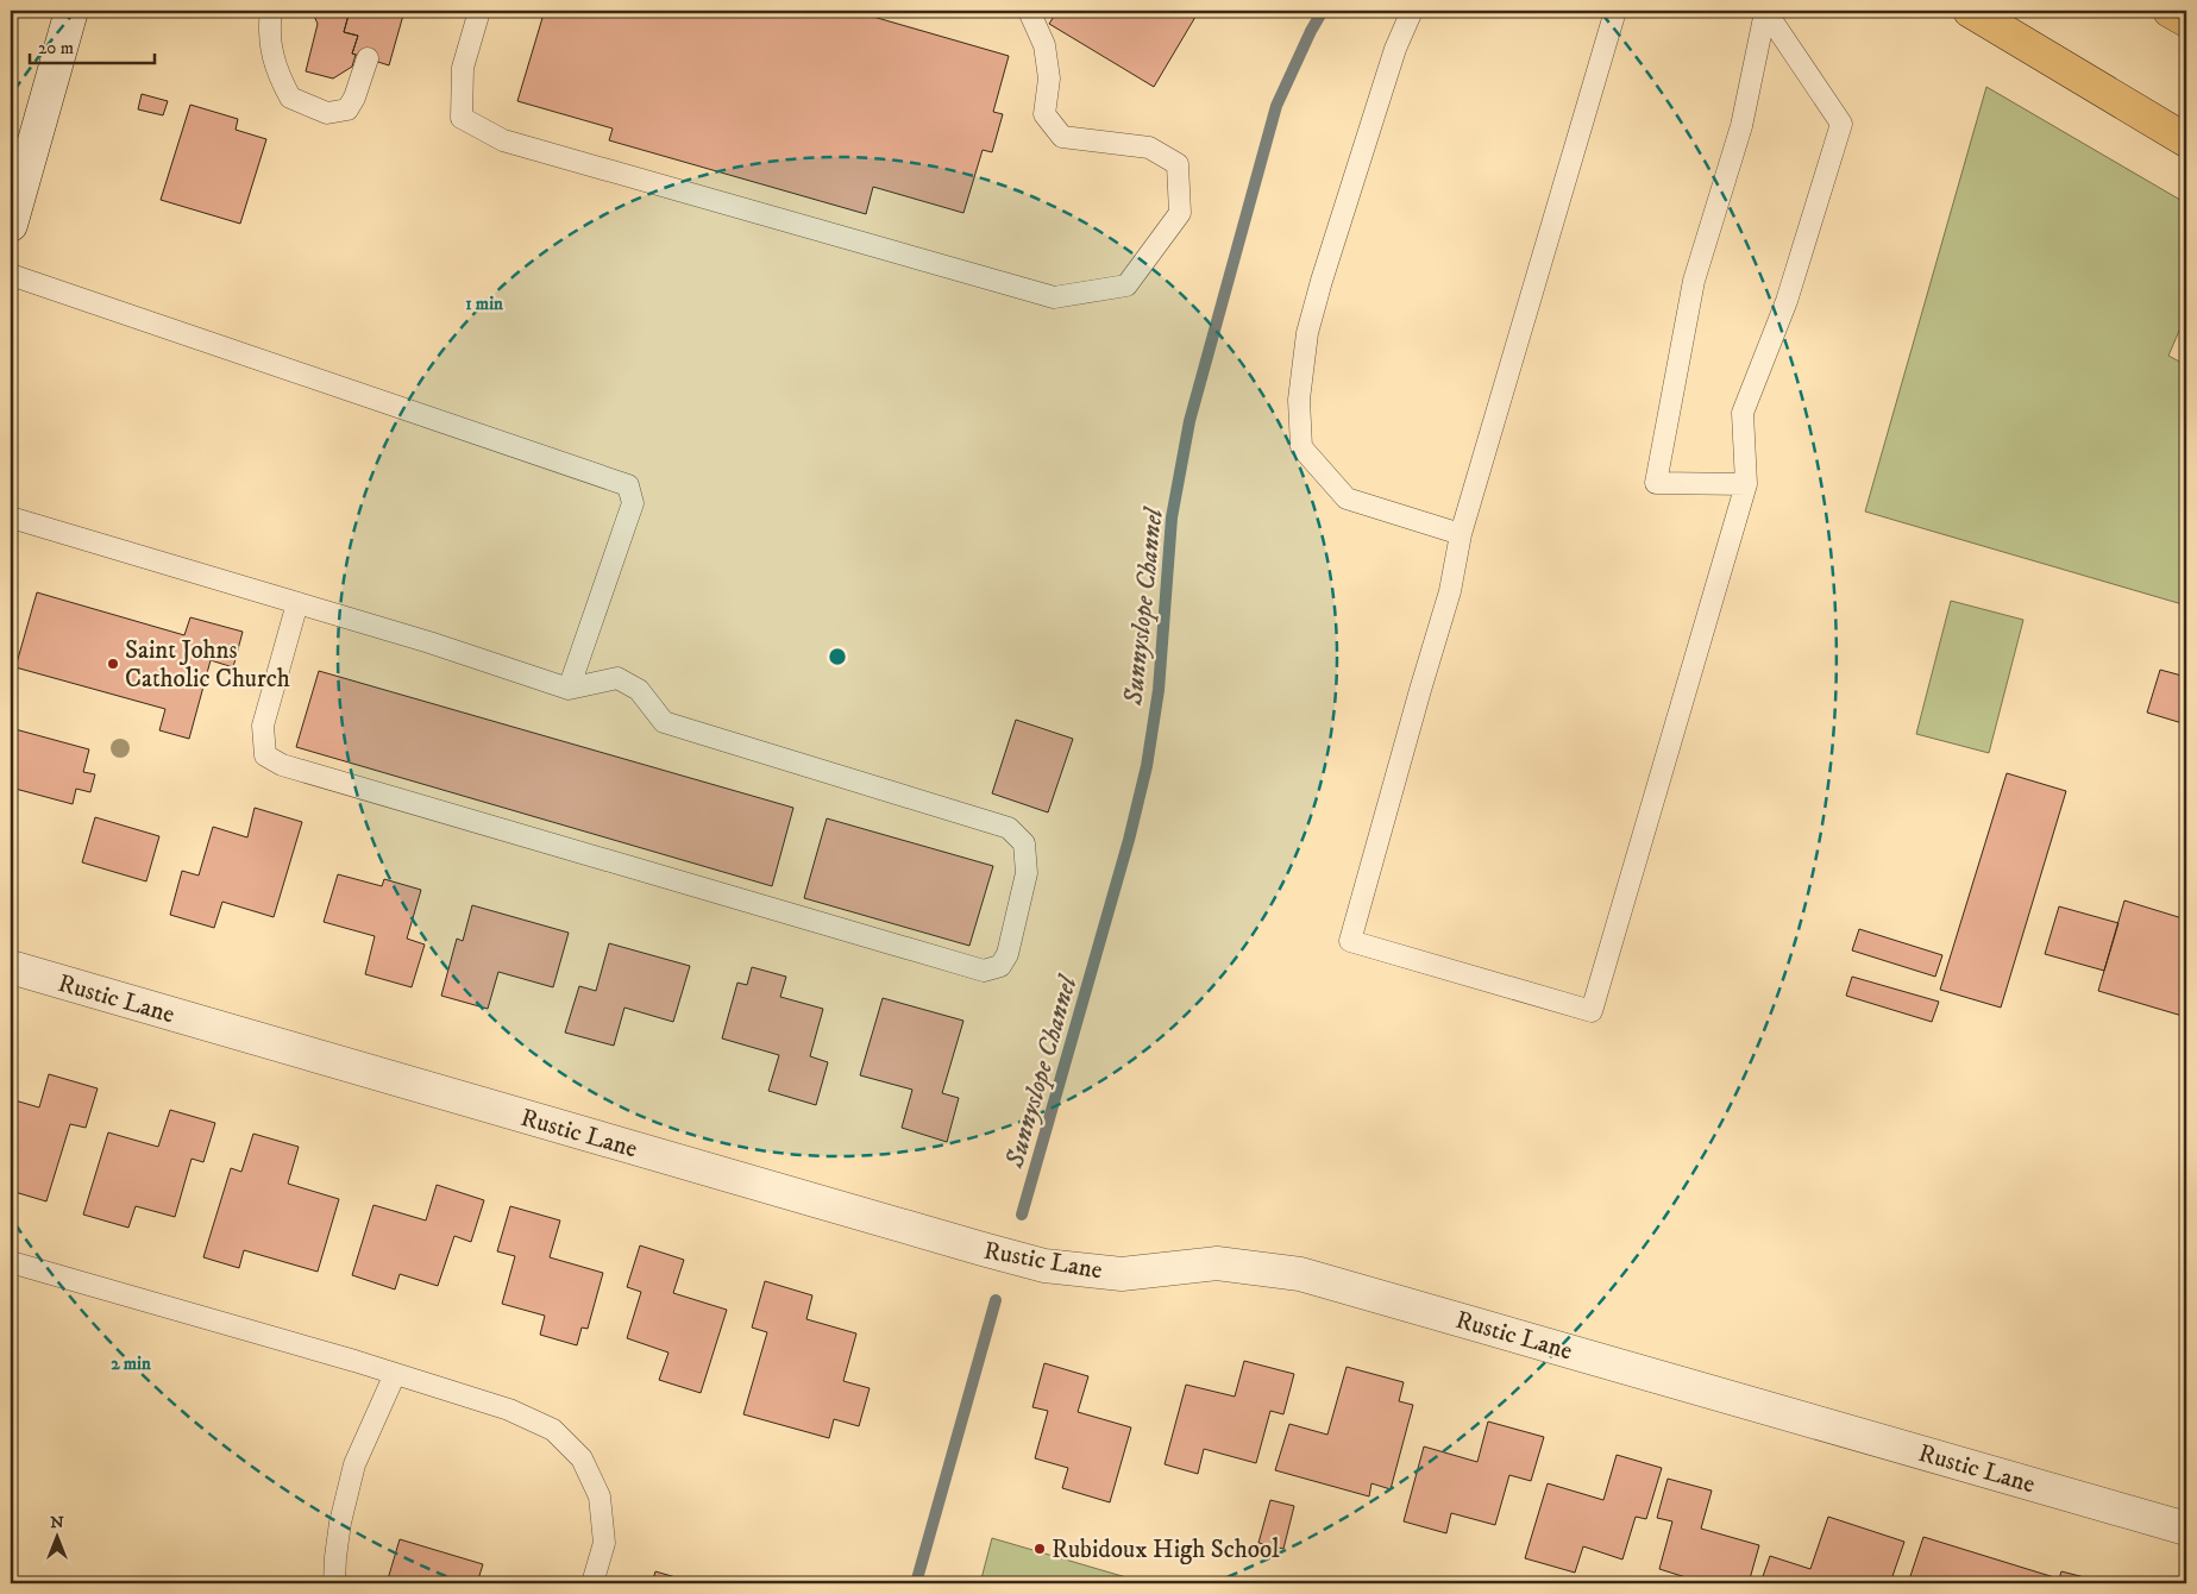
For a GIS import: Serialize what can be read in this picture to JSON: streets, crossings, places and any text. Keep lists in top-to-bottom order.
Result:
{
  "streets": {
    "street": ["Rustic Lane"]
  },
  "water": ["Sunnyslope Channel"],
  "places": ["Saint Johns Catholic Church", "Rubidoux High School"],
  "scale_bar": "20 m",
  "north": "top",
  "rings": ["1 min", "2 min"]
}
